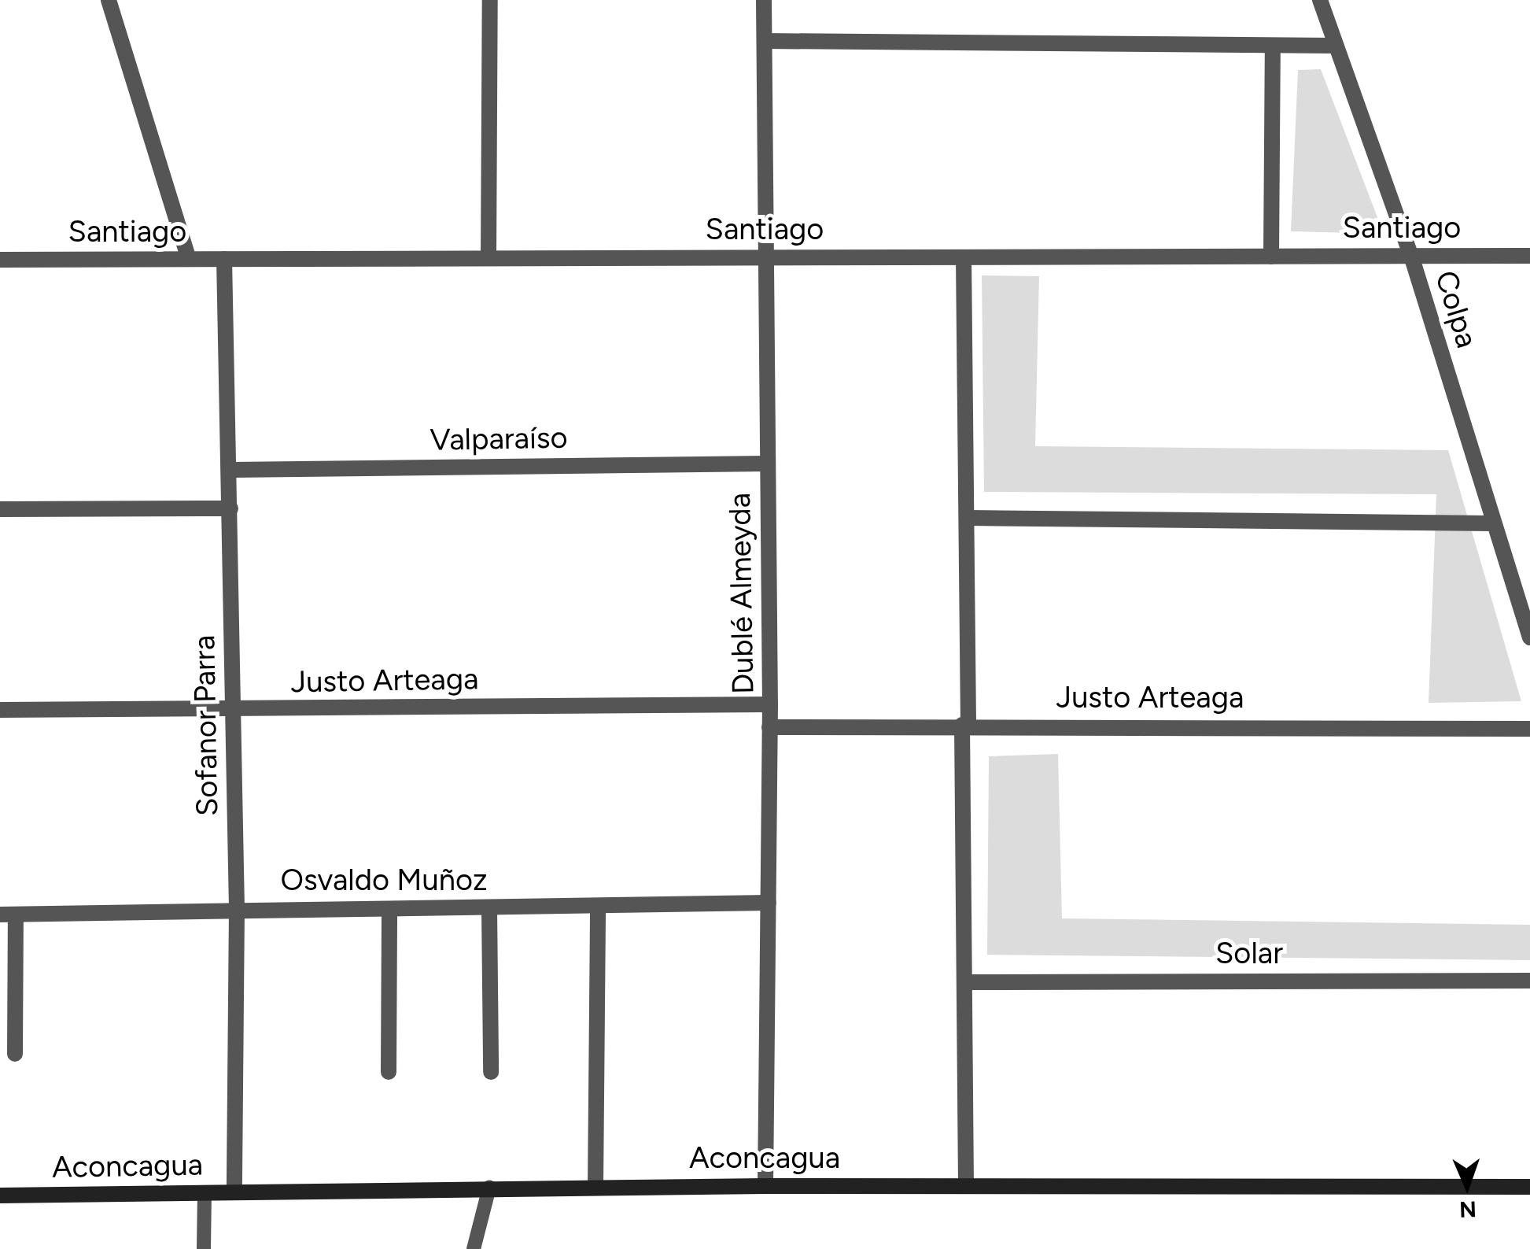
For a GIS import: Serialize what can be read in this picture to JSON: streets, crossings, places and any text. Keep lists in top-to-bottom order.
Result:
{
  "streets": {
    "street": [
      "Santiago",
      "Colpa",
      "Valparaíso",
      "Dublé Almeyda",
      "Justo Arteaga",
      "Sofanor Parra",
      "Osvaldo Muñoz",
      "Solar",
      "Aconcagua"
    ]
  },
  "crossings": [
    ["Santiago", "Colpa"],
    ["Santiago", "Dublé Almeyda"],
    ["Santiago", "Sofanor Parra"],
    ["Valparaíso", "Dublé Almeyda"],
    ["Valparaíso", "Sofanor Parra"],
    ["Dublé Almeyda", "Justo Arteaga"],
    ["Dublé Almeyda", "Osvaldo Muñoz"],
    ["Dublé Almeyda", "Aconcagua"],
    ["Justo Arteaga", "Sofanor Parra"],
    ["Sofanor Parra", "Osvaldo Muñoz"],
    ["Sofanor Parra", "Aconcagua"]
  ],
  "north": "bottom"
}
